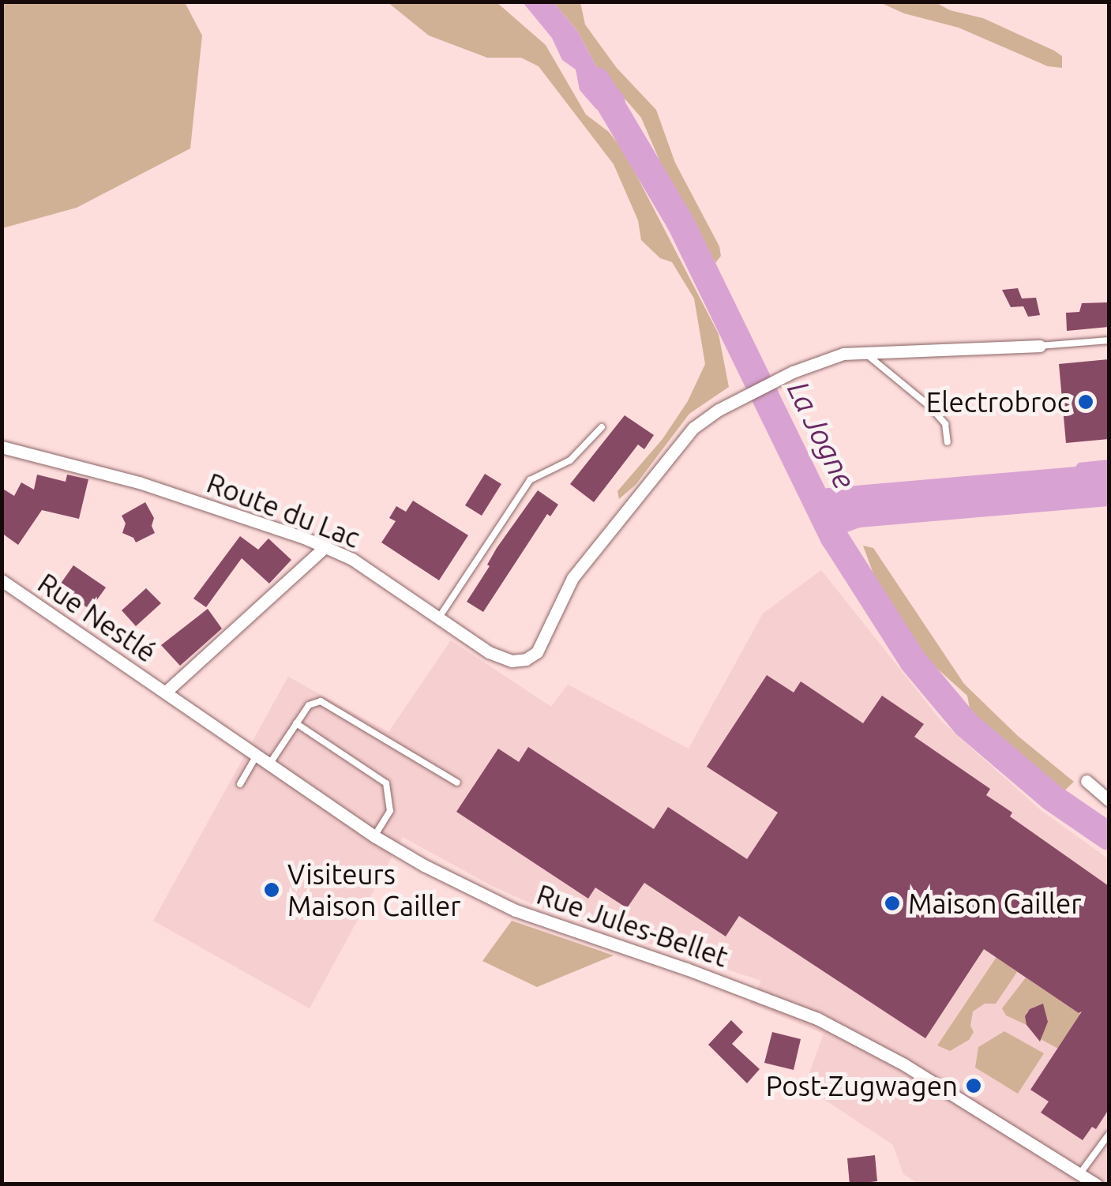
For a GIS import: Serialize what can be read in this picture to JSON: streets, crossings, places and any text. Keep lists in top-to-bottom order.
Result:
{
  "streets": {
    "street": ["Route du Lac", "Rue Nestlé", "Rue Jules-Bellet"]
  },
  "crossings": [
    ["Rue Nestlé", "Rue Jules-Bellet"]
  ],
  "water": ["La Jogne"],
  "places": [
    "Electrobroc",
    "Visiteurs Maison Cailler",
    "Maison Cailler",
    "Post-Zugwagen"
  ]
}
